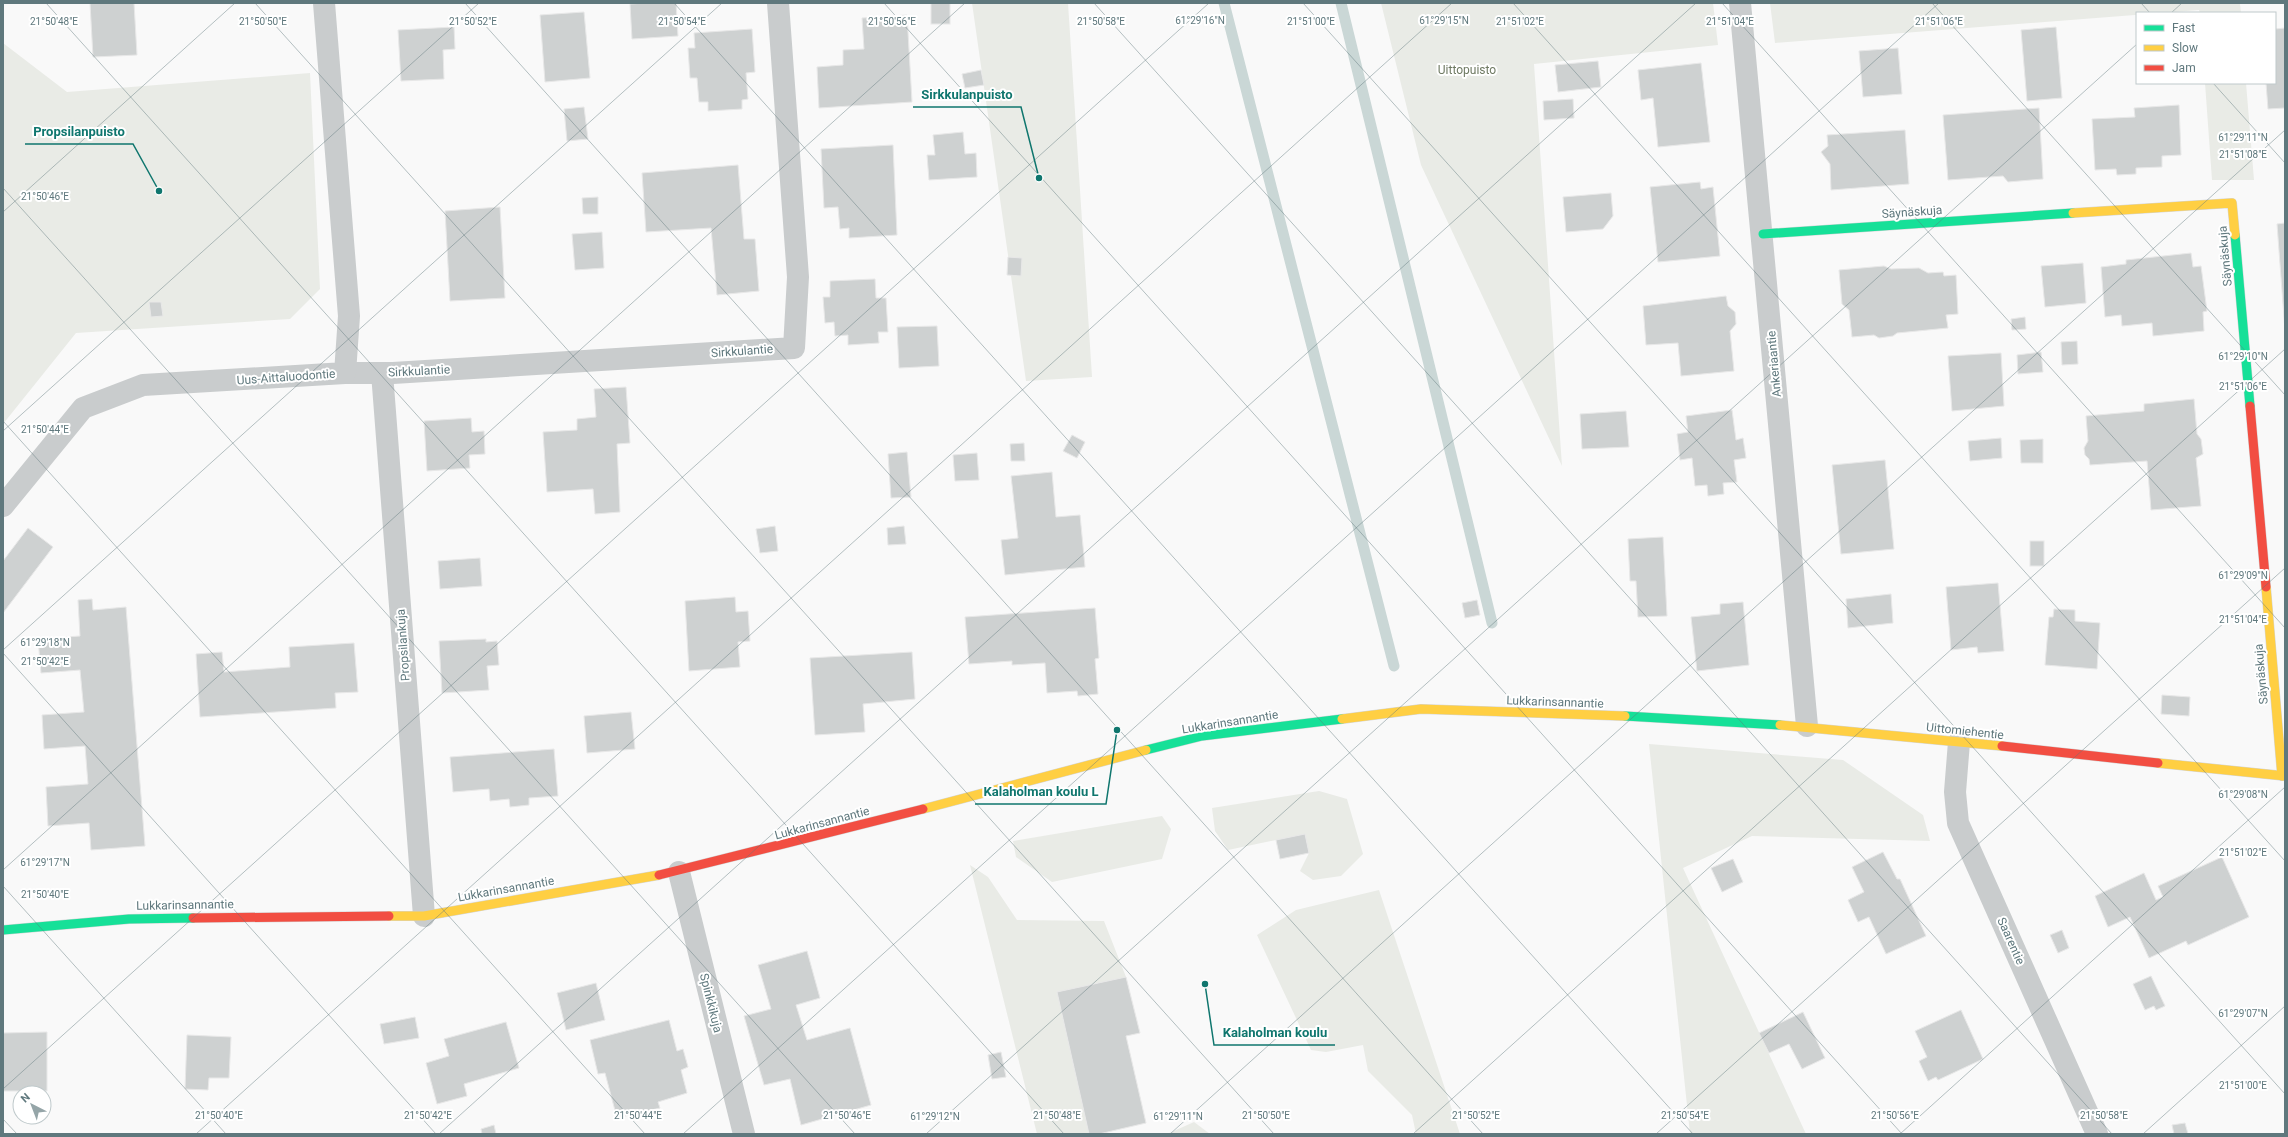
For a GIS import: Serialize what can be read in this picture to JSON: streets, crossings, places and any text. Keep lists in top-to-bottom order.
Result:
{
  "streets": {
    "street": [
      "Säynäskuja",
      "Sirkkulantie",
      "Ankeriaantie",
      "Uus-Aittaluodontie",
      "Propsilankuja",
      "Lukkarinsannantie",
      "Uittomiehentie",
      "Saarentie",
      "Spinkkikuja"
    ]
  },
  "crossings": [
    ["Säynäskuja", "Ankeriaantie"],
    ["Säynäskuja", "Uittomiehentie"],
    ["Sirkkulantie", "Uus-Aittaluodontie"],
    ["Sirkkulantie", "Propsilankuja"],
    ["Ankeriaantie", "Uittomiehentie"],
    ["Propsilankuja", "Lukkarinsannantie"],
    ["Lukkarinsannantie", "Uittomiehentie"],
    ["Lukkarinsannantie", "Spinkkikuja"],
    ["Uittomiehentie", "Saarentie"]
  ],
  "parks": ["Uittopuisto"],
  "places": [
    "Sirkkulanpuisto",
    "Propsilanpuisto",
    "Kalaholman koulu L",
    "Kalaholman koulu"
  ],
  "legend": ["Fast", "Slow", "Jam"],
  "north": "top left",
  "coordinates": [
    "61°29'16\"N",
    "61°29'15\"N",
    "21°51'02\"E",
    "21°51'04\"E",
    "21°50'48\"E",
    "21°50'50\"E",
    "21°50'52\"E",
    "21°50'54\"E",
    "21°50'56\"E",
    "21°50'58\"E",
    "21°51'00\"E",
    "21°51'06\"E",
    "61°29'11\"N",
    "21°51'08\"E",
    "21°50'46\"E",
    "61°29'10\"N",
    "21°50'44\"E",
    "61°29'09\"N",
    "61°29'18\"N",
    "21°50'42\"E",
    "61°29'08\"N",
    "61°29'17\"N",
    "21°50'40\"E",
    "61°29'07\"N",
    "61°29'12\"N"
  ]
}
